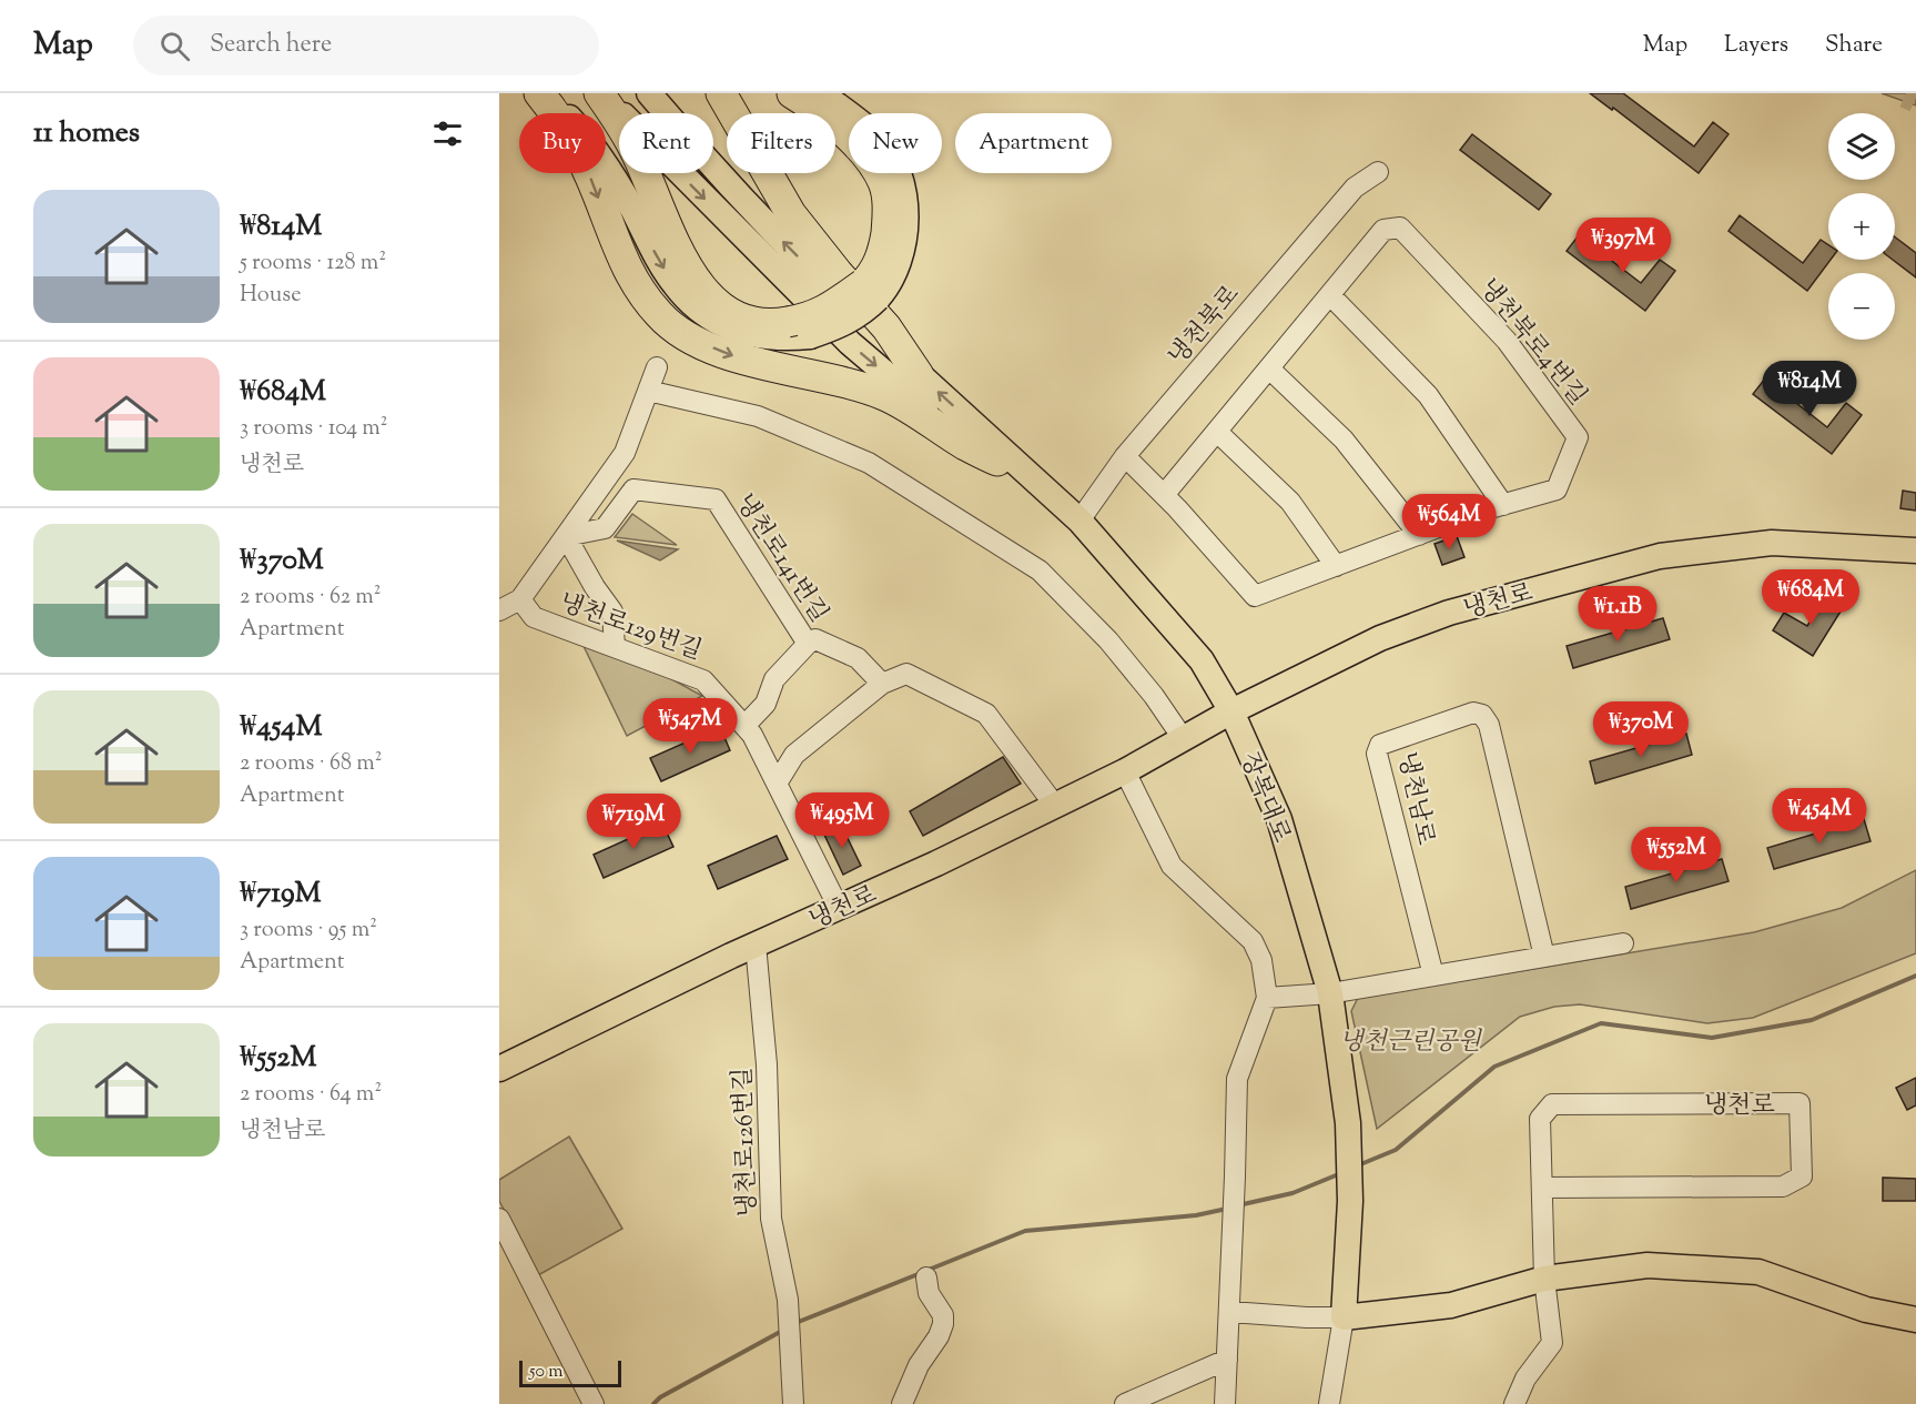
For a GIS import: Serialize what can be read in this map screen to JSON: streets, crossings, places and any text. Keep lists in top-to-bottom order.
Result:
{
  "streets": {
    "main road": ["냉천로", "장복대로"],
    "street": [
      "냉천북로",
      "냉천북로4번길",
      "냉천로141번길",
      "냉천로129번길",
      "냉천남로",
      "냉천로126번길"
    ]
  },
  "crossings": [
    ["냉천북로", "냉천북로4번길"],
    ["냉천북로", "장복대로"],
    ["냉천로", "냉천로129번길"],
    ["냉천로", "장복대로"],
    ["냉천로", "냉천로126번길"]
  ],
  "parks": ["냉천근린공원"],
  "scale_bar": "50 m",
  "page": {
    "header": "Map",
    "search": "Search here",
    "nav": ["Map", "Layers", "Share"],
    "heading": "11 homes",
    "map_buttons": ["+", "−"],
    "chip": [
      "Buy",
      "Rent",
      "Filters",
      "New",
      "Apartment"
    ],
    "list": [
      {
        "name": "₩814M",
        "note": "5 rooms · 128 m² · House"
      },
      {
        "name": "₩684M",
        "note": "3 rooms · 104 m² · 냉천로"
      },
      {
        "name": "₩370M",
        "note": "2 rooms · 62 m² · Apartment"
      },
      {
        "name": "₩454M",
        "note": "2 rooms · 68 m² · Apartment"
      },
      {
        "name": "₩719M",
        "note": "3 rooms · 95 m² · Apartment"
      },
      {
        "name": "₩552M",
        "note": "2 rooms · 64 m² · 냉천남로"
      }
    ],
    "price": [
      "₩397M",
      "₩814M",
      "₩564M",
      "₩684M",
      "₩1.1B",
      "₩547M",
      "₩370M",
      "₩454M",
      "₩495M",
      "₩719M",
      "₩552M"
    ],
    "scale": "50 m"
  }
}
